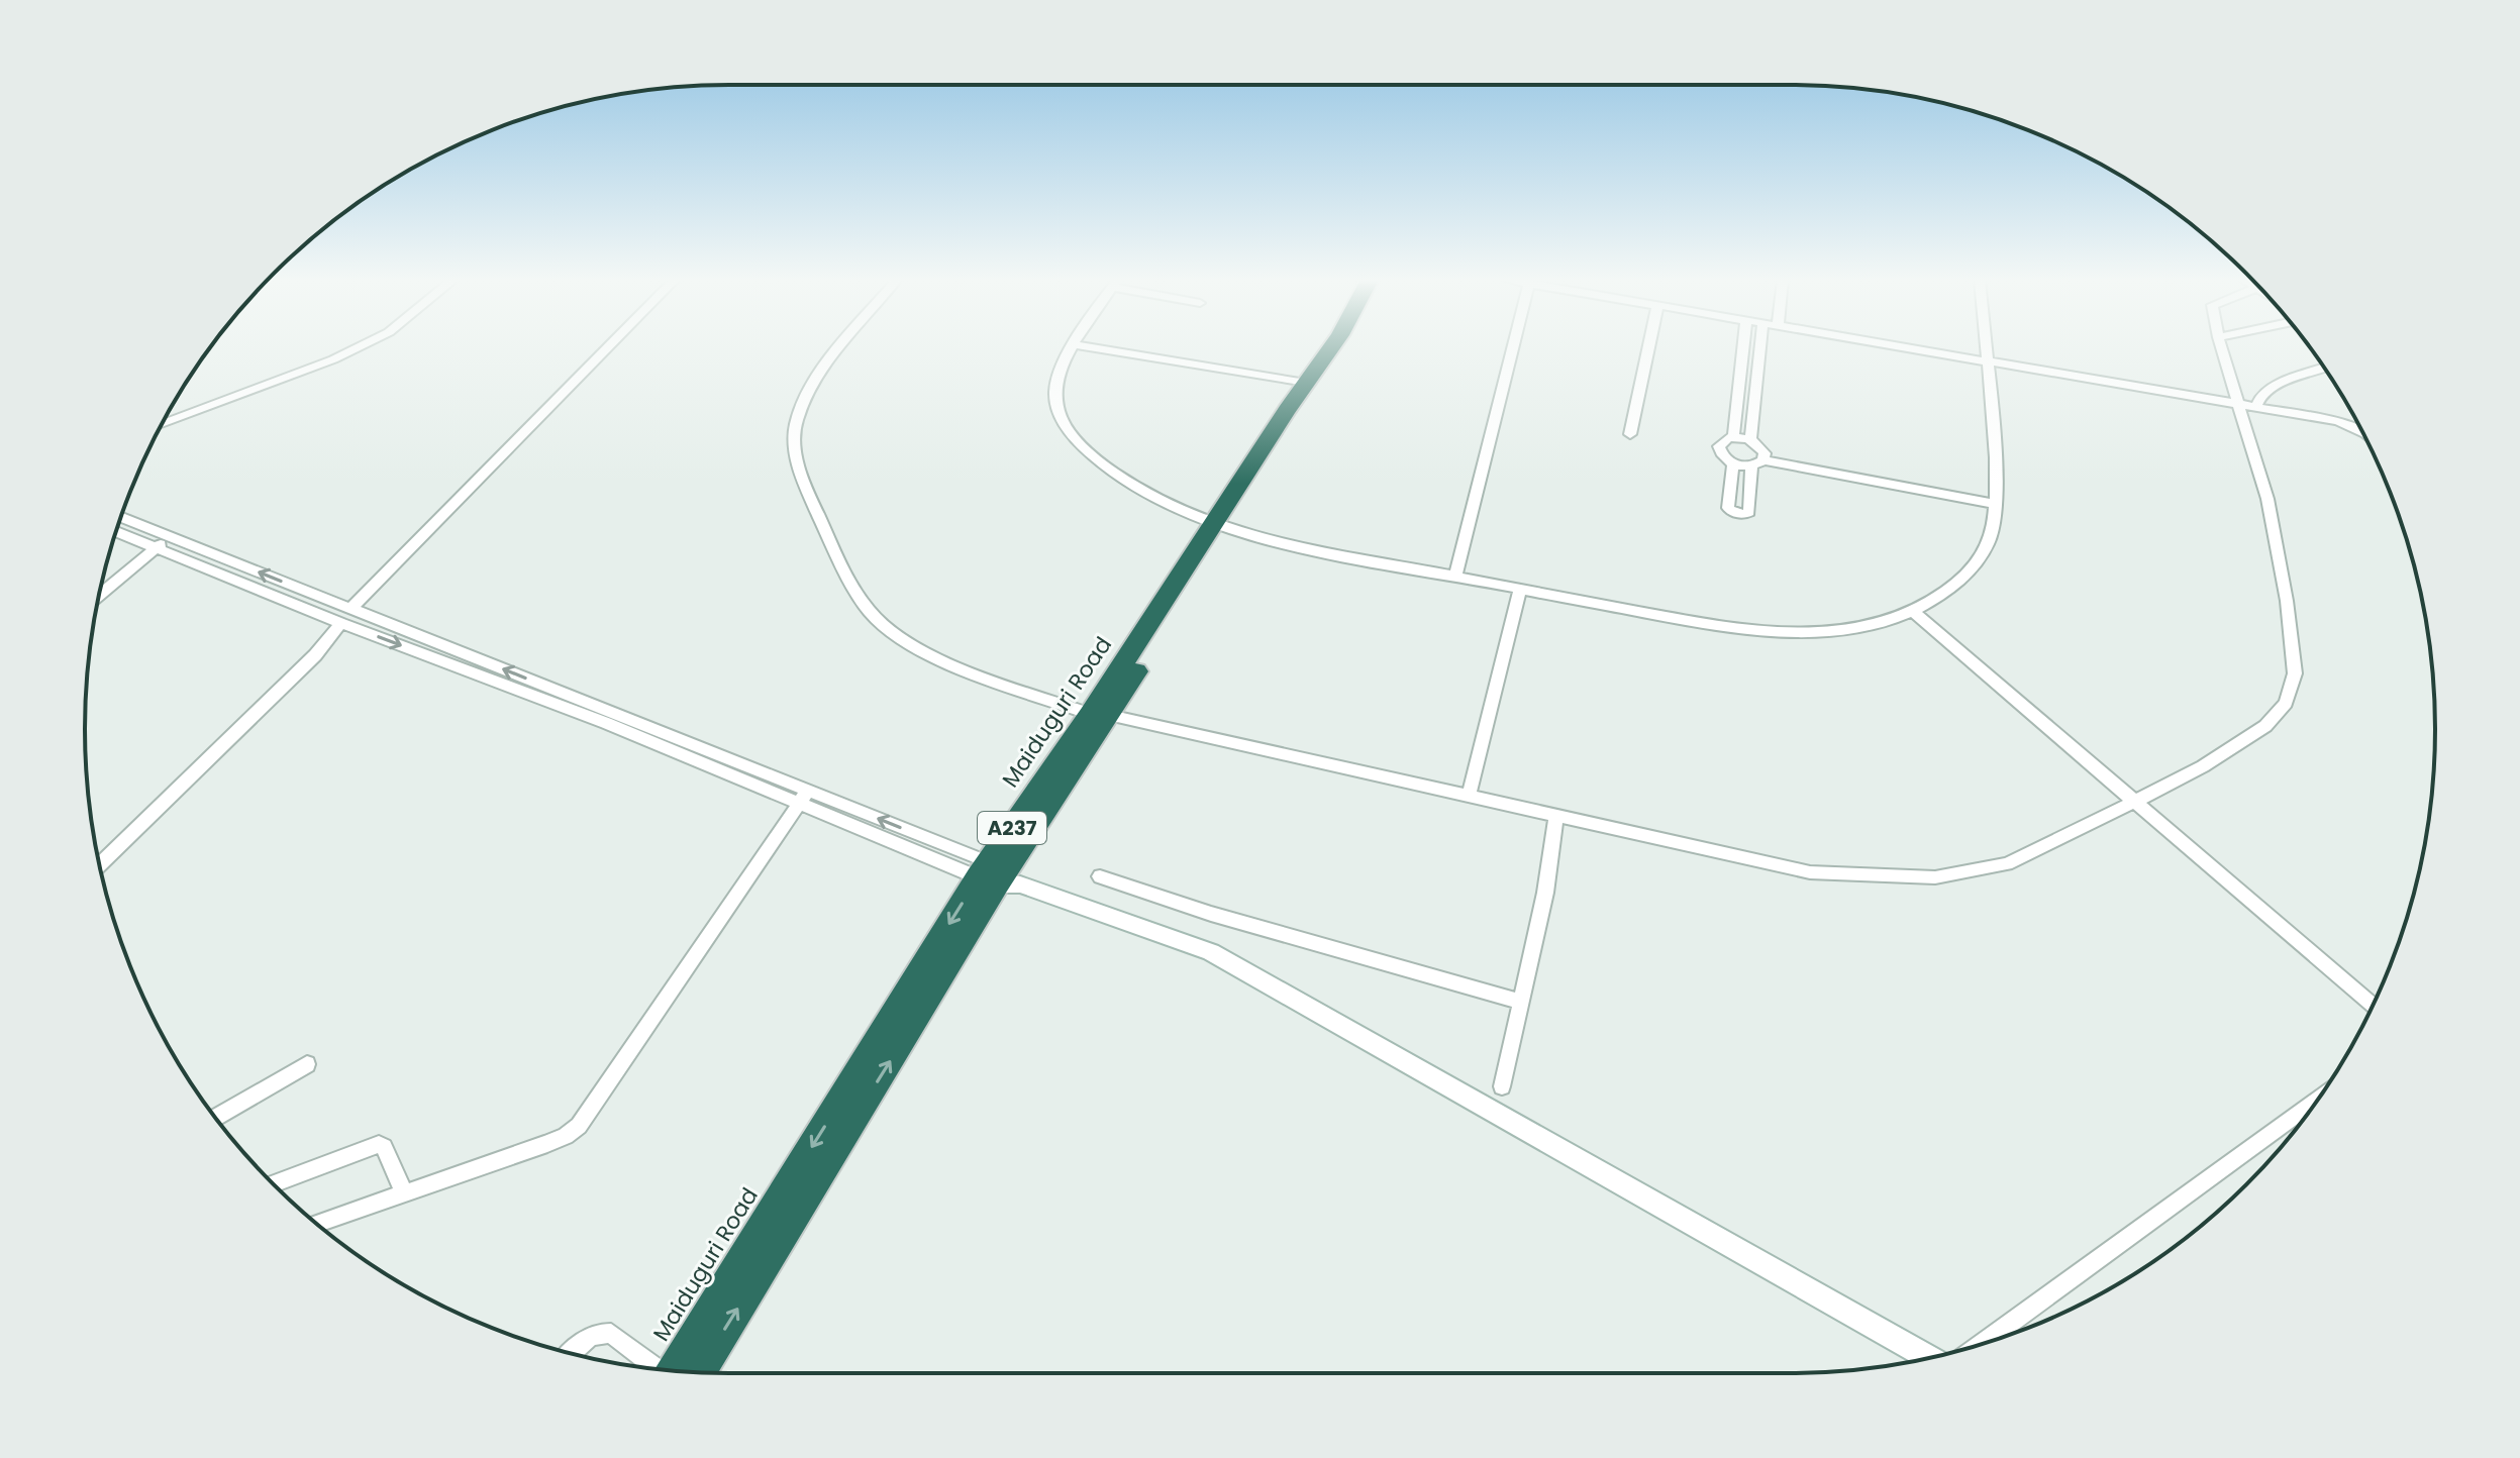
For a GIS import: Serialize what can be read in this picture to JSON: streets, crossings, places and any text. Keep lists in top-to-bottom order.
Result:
{
  "streets": {
    "highway": ["Maiduguri Road", "A237"]
  }
}
